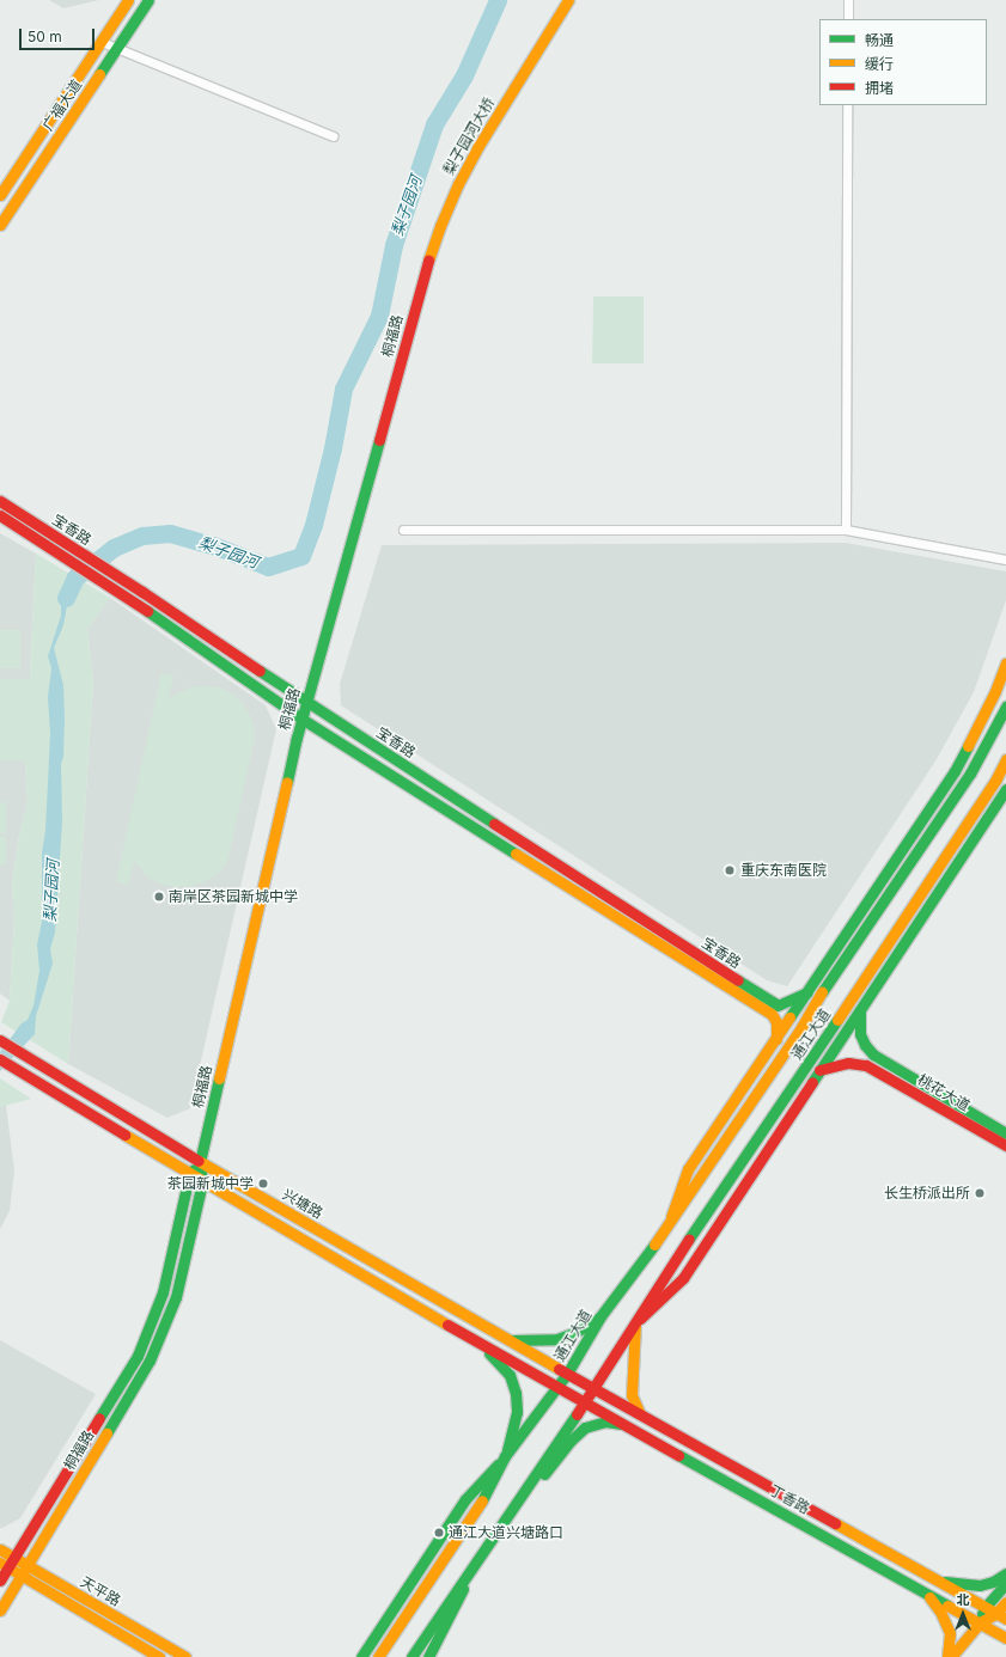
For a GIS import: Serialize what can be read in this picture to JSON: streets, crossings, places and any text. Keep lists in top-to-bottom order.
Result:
{
  "streets": {
    "street": [
      "广福大道",
      "梨子园河大桥",
      "桐福路",
      "宝香路",
      "通江大道",
      "桃花大道",
      "兴塘路",
      "丁香路",
      "天平路"
    ]
  },
  "crossings": [
    ["梨子园河大桥", "桐福路"],
    ["桐福路", "宝香路"],
    ["桐福路", "兴塘路"],
    ["桐福路", "天平路"],
    ["通江大道", "桃花大道"],
    ["通江大道", "兴塘路"],
    ["通江大道", "丁香路"],
    ["兴塘路", "丁香路"]
  ],
  "water": ["梨子园河"],
  "places": [
    "重庆东南医院",
    "南岸区茶园新城中学",
    "茶园新城中学",
    "长生桥派出所",
    "通江大道兴塘路口"
  ],
  "legend": ["畅通", "缓行", "拥堵"],
  "scale_bar": "50 m",
  "north": "top"
}
